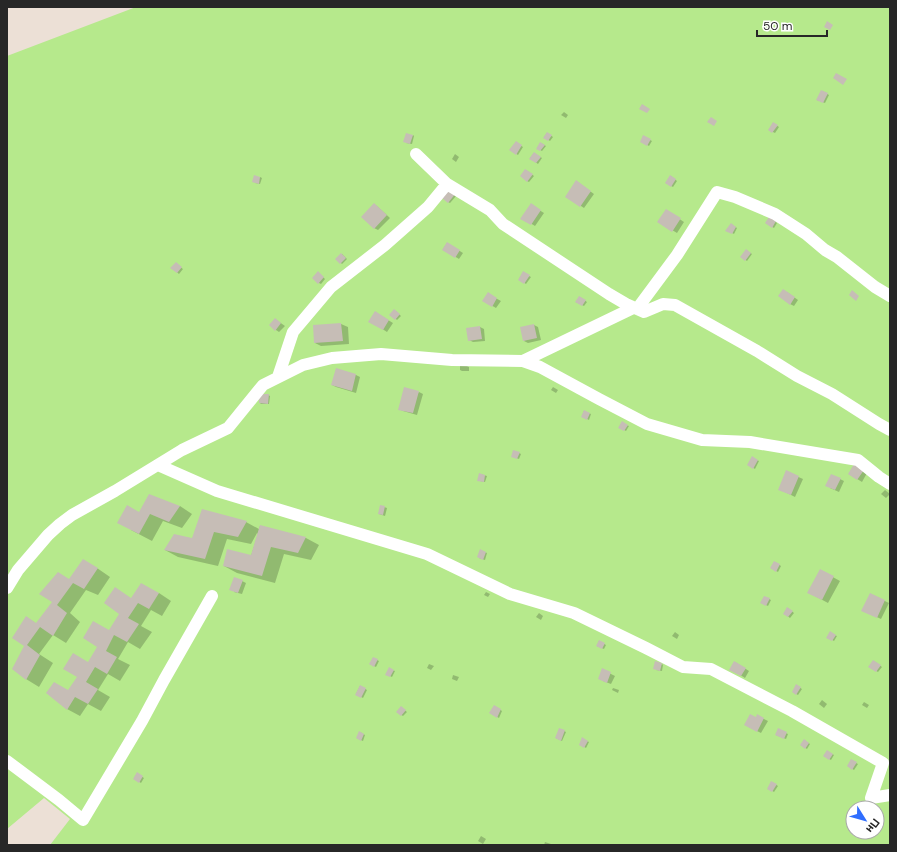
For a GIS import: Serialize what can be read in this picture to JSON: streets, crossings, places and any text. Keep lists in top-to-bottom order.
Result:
{
  "scale_bar": "50 m",
  "north": "bottom right"
}
